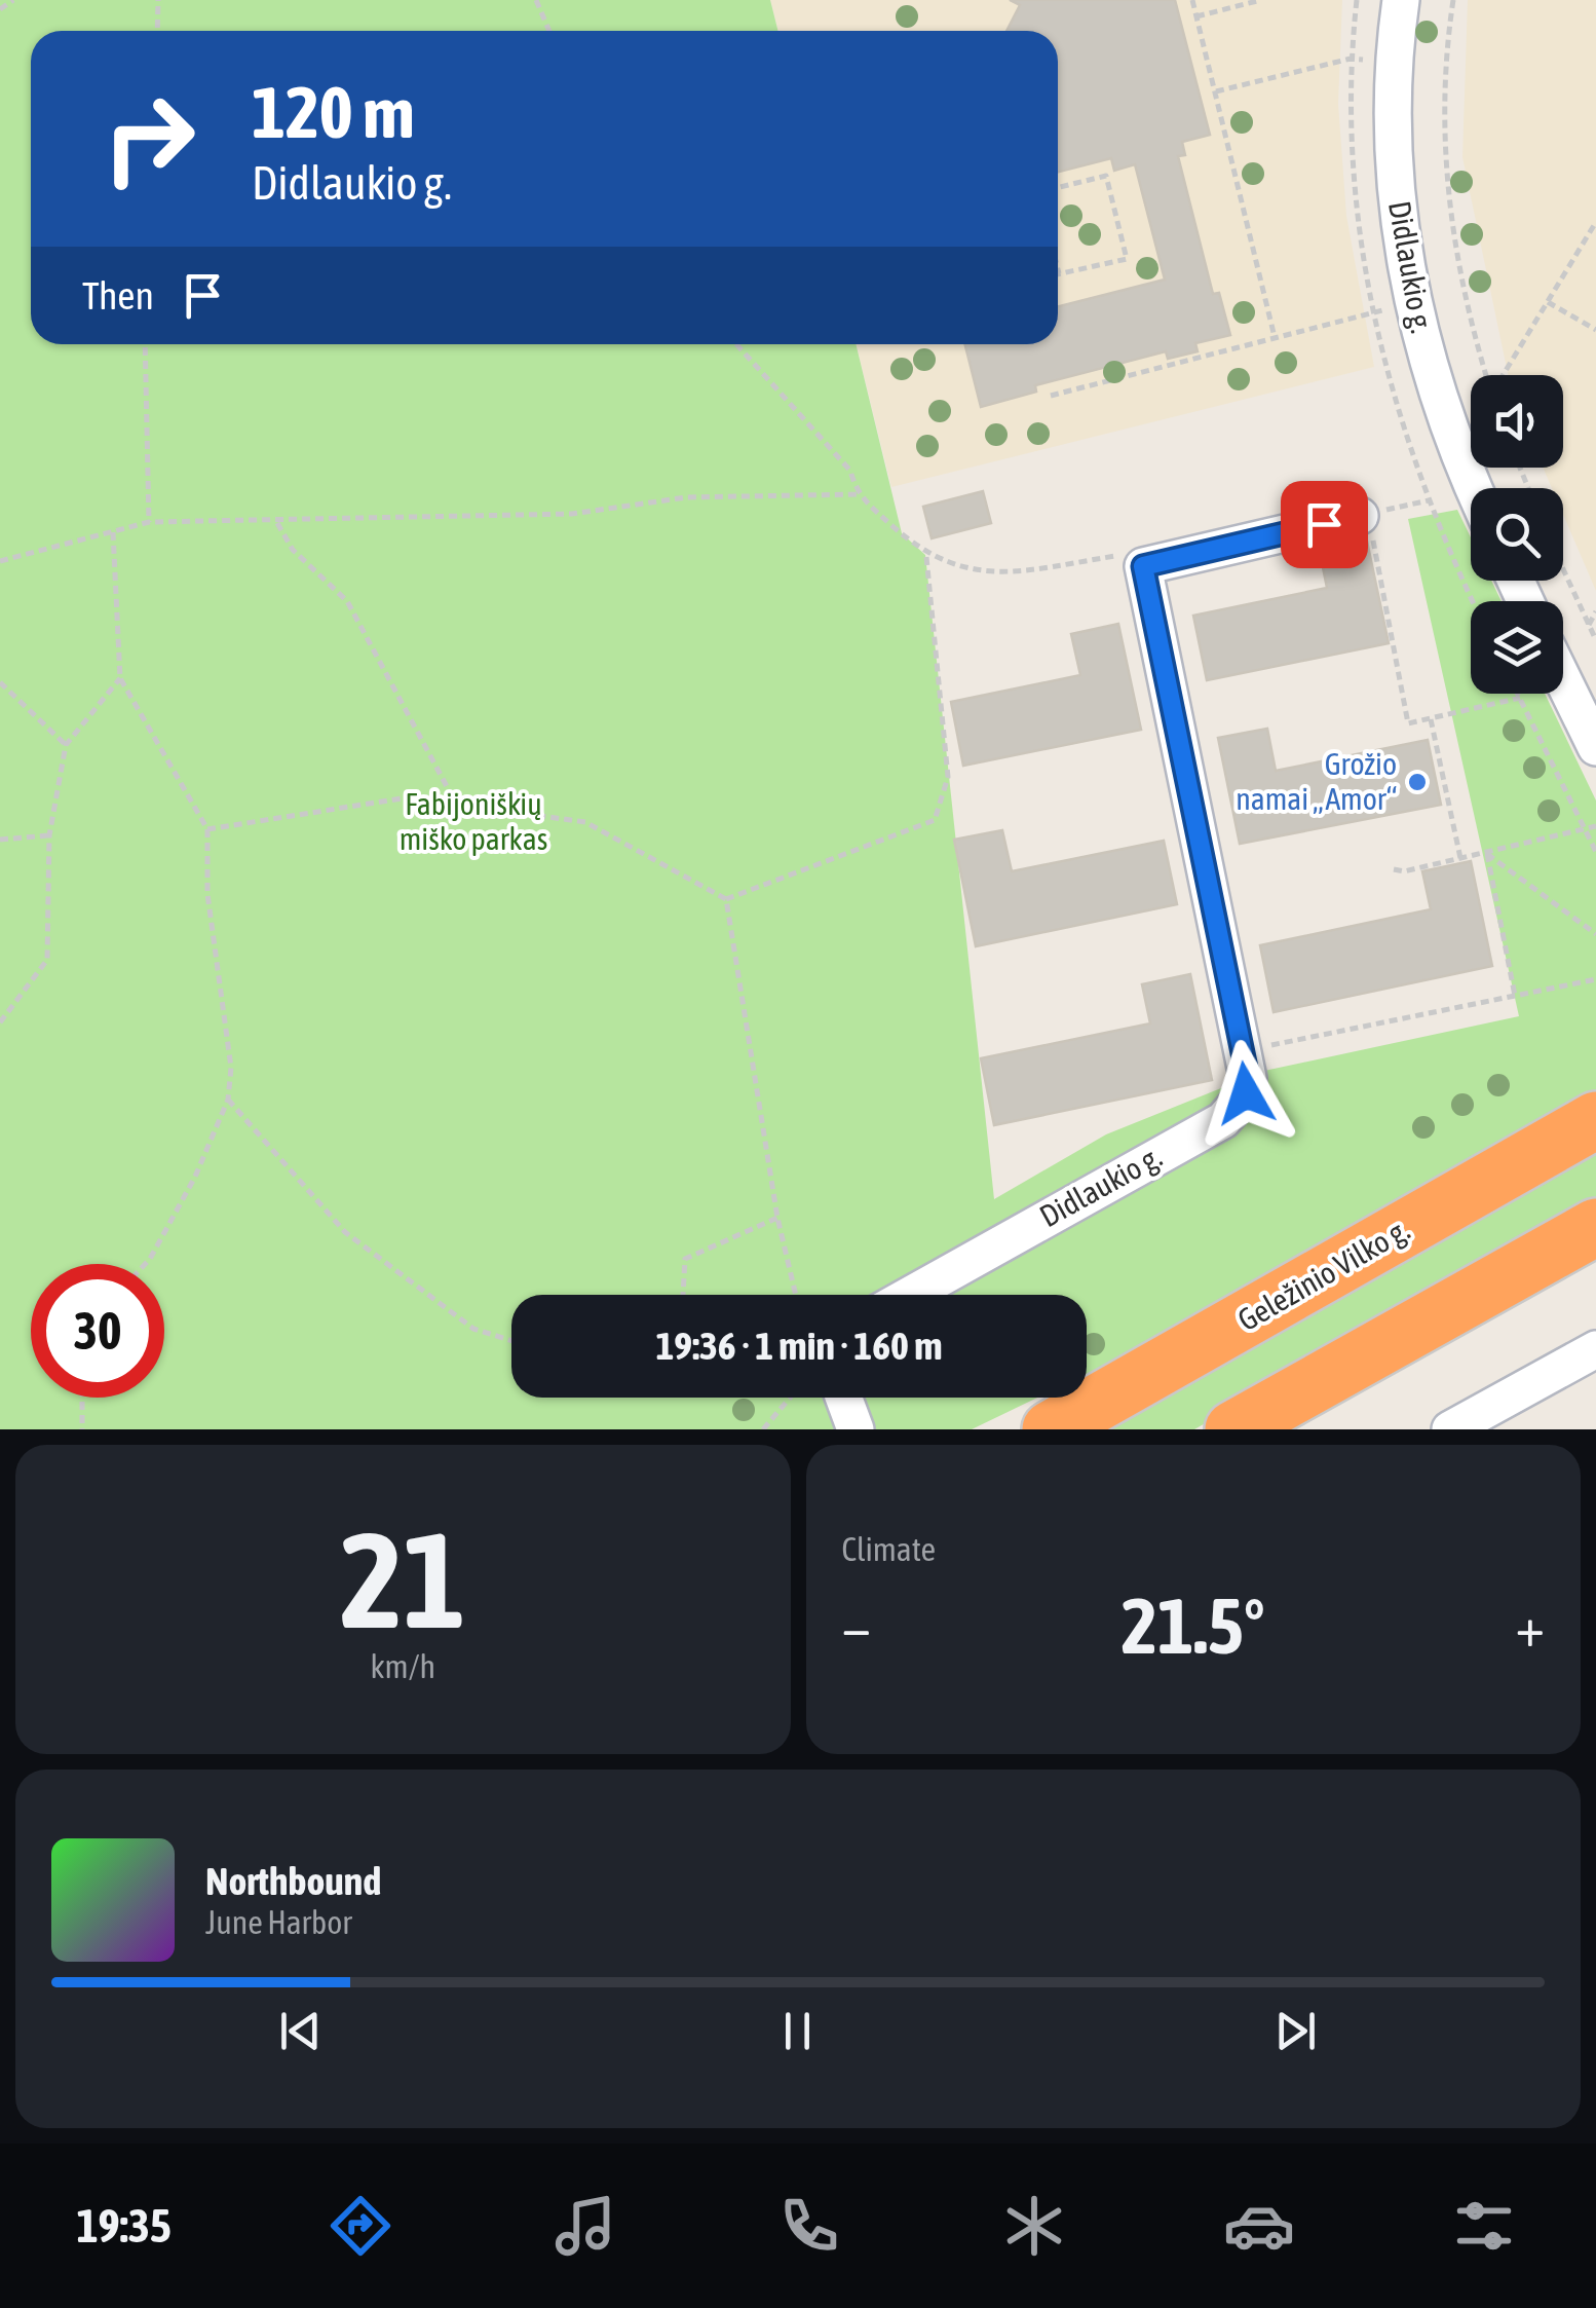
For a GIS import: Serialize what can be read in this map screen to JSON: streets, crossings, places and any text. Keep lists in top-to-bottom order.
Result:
{
  "streets": {
    "highway": ["Geležinio Vilko g."],
    "street": ["Didlaukio g."]
  },
  "parks": ["Fabijoniškių miško parkas"],
  "places": ["Grožio namai „Amor“"],
  "page": {
    "turn": ["120 m", "Didlaukio g."],
    "then": "Then",
    "limit": "30",
    "trip": "19:36 · 1 min · 160 m",
    "tile": [
      ["21", "km/h"],
      "Climate"
    ],
    "heat": ["−", "21.5°", "+"],
    "song": ["Northbound", "June Harbor"],
    "tabs": "19:35"
  }
}
